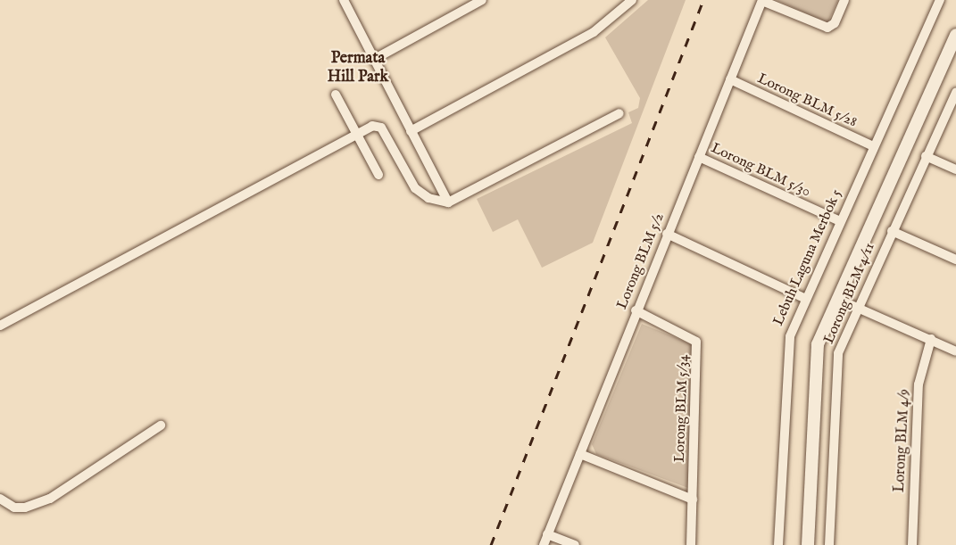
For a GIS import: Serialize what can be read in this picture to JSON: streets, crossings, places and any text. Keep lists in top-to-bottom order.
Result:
{
  "streets": {
    "street": [
      "Lorong BLM 5/28",
      "Lorong BLM 5/30",
      "Lebuh Laguna Merbok 5",
      "Lorong BLM 5/2",
      "Lorong BLM 4/11",
      "Lorong BLM 5/34",
      "Lorong BLM 4/9"
    ]
  },
  "crossings": [
    ["Lorong BLM 5/28", "Lebuh Laguna Merbok 5"],
    ["Lorong BLM 5/28", "Lorong BLM 5/2"],
    ["Lorong BLM 5/30", "Lebuh Laguna Merbok 5"],
    ["Lorong BLM 5/30", "Lorong BLM 5/2"],
    ["Lorong BLM 5/2", "Lorong BLM 5/34"]
  ],
  "districts": ["Permata Hill Park"]
}
